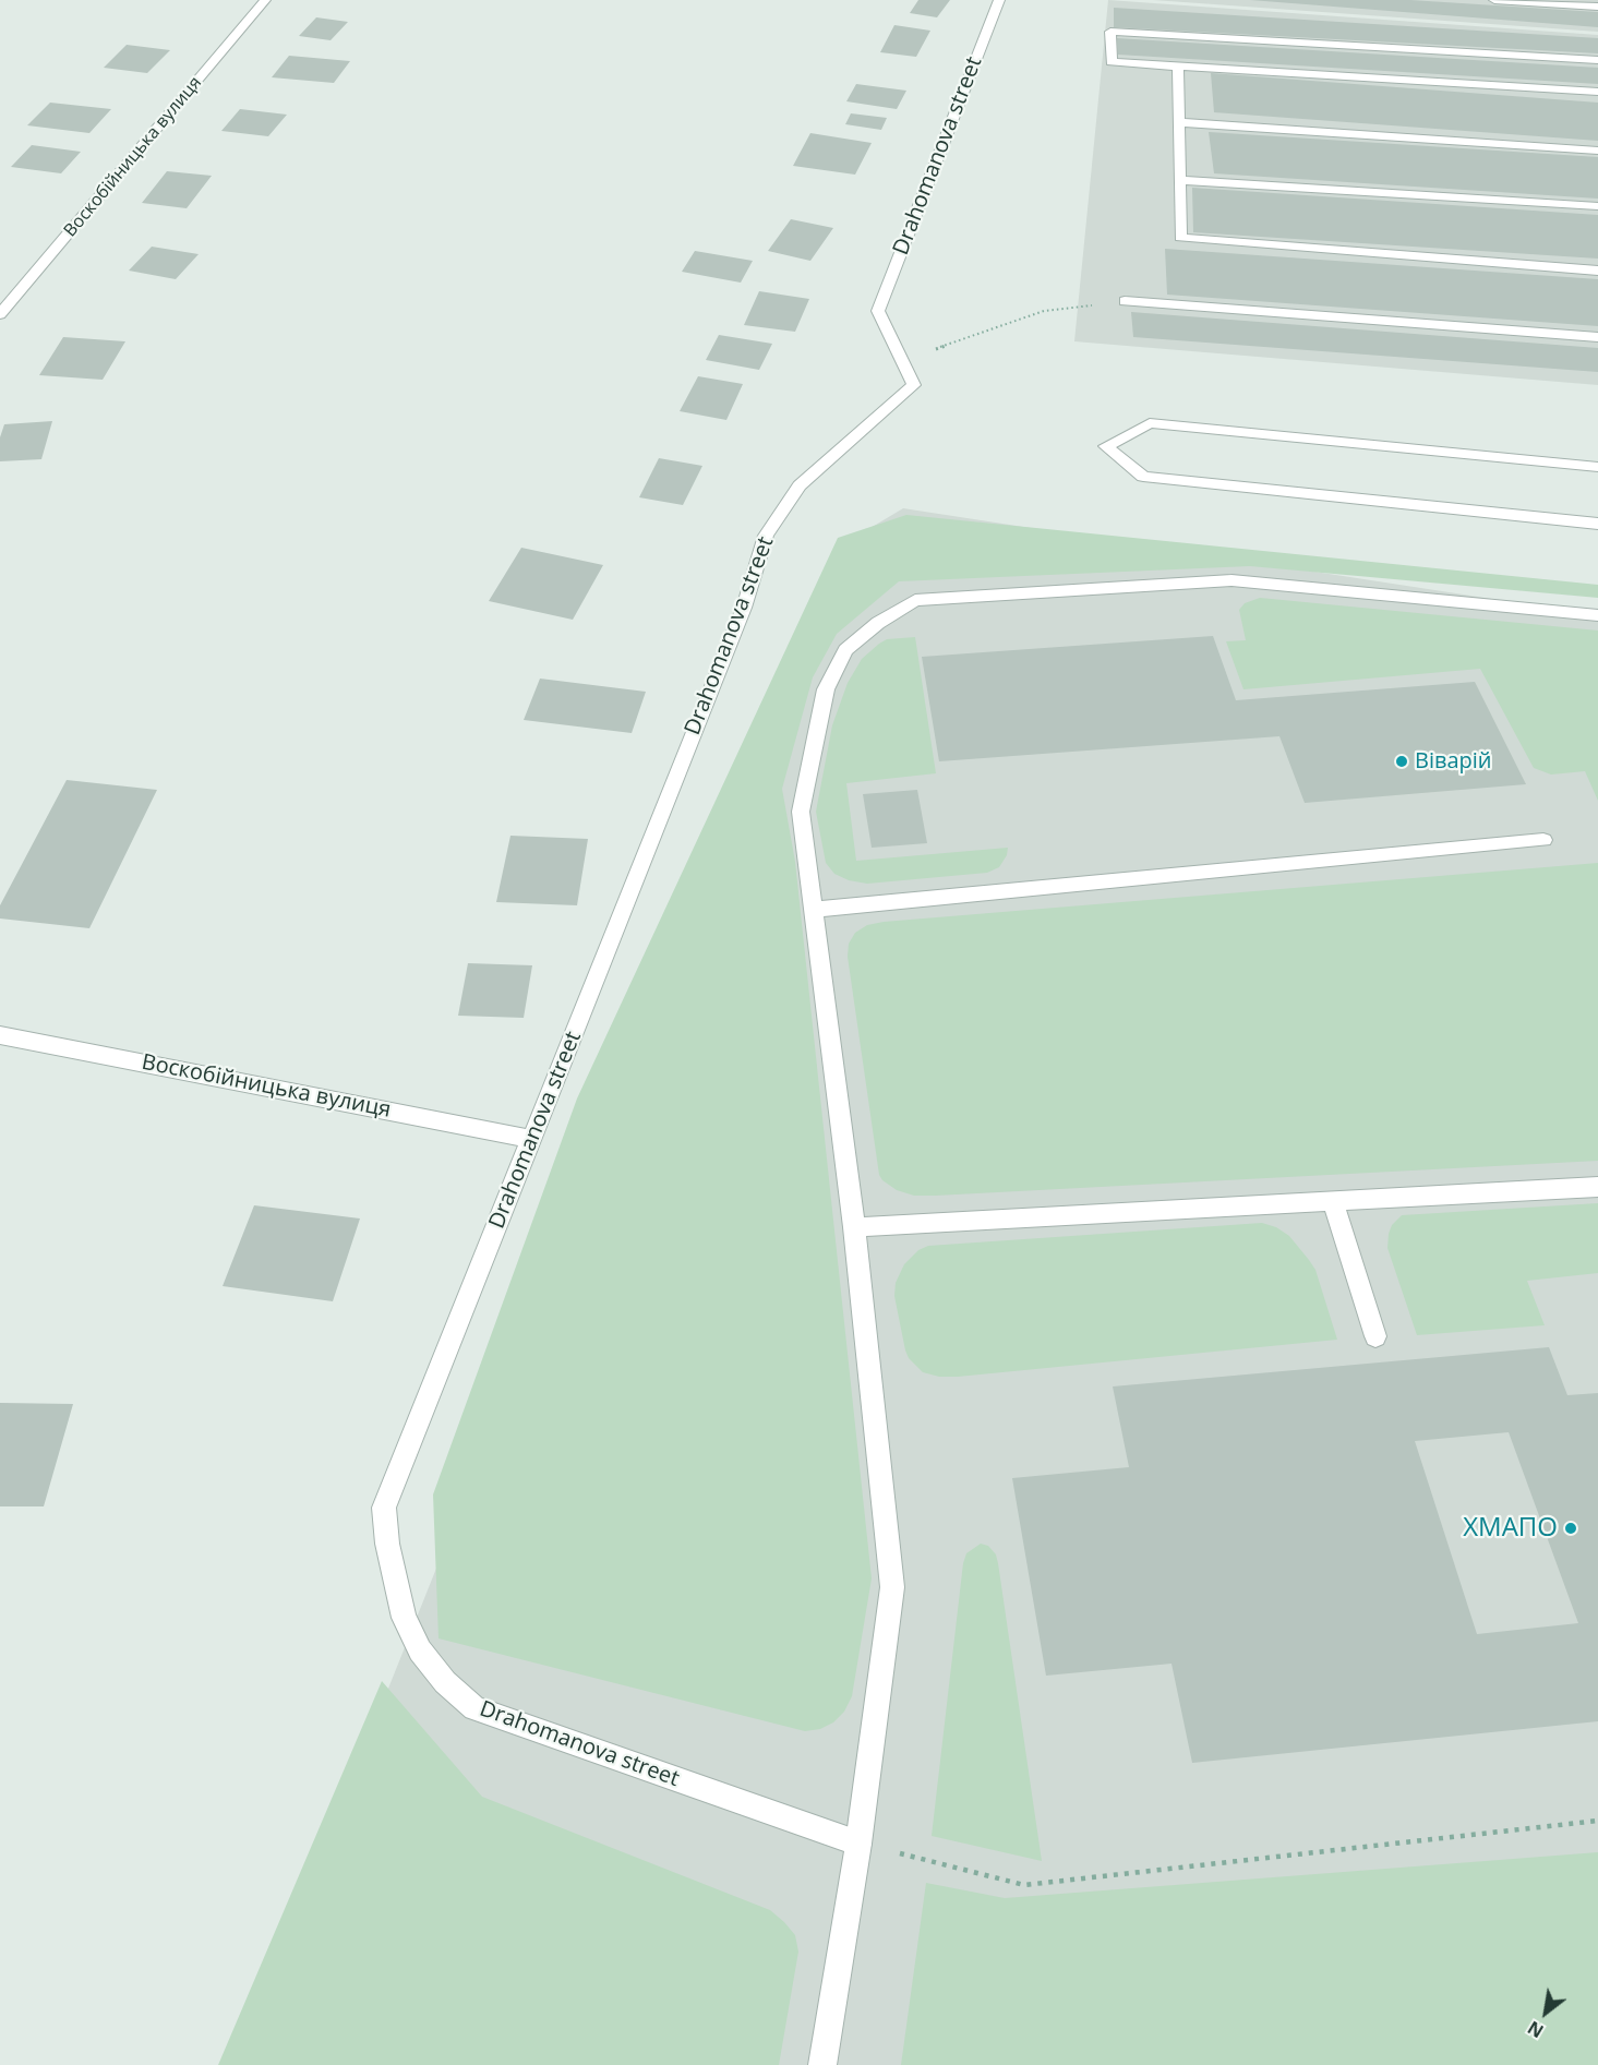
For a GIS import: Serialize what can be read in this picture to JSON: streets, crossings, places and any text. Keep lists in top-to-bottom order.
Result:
{
  "streets": {
    "street": ["Drahomanova street", "Воскобійницька вулиця"]
  },
  "crossings": [
    ["Drahomanova street", "Воскобійницька вулиця"]
  ],
  "places": ["Віварій", "ХМАПО"],
  "north": "bottom left"
}
